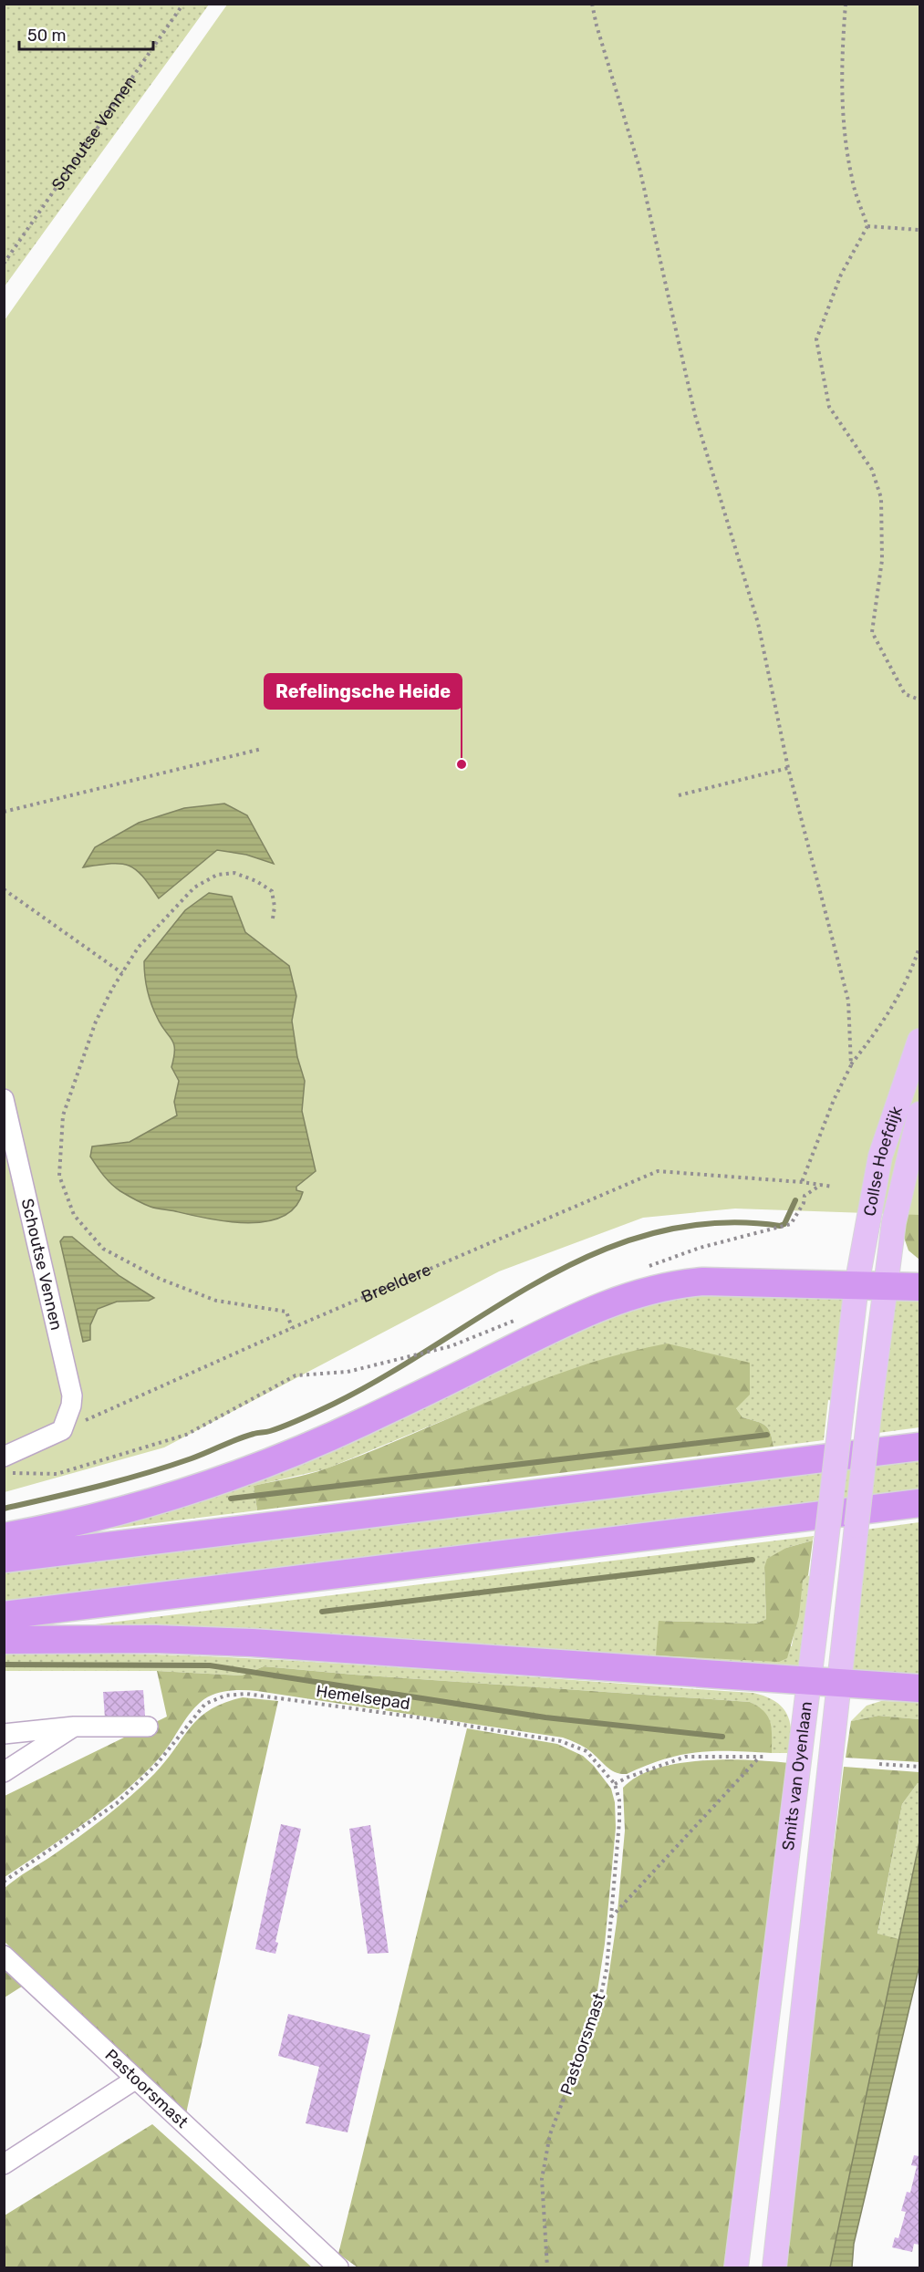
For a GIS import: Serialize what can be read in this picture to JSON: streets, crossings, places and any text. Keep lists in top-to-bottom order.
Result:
{
  "streets": {
    "main road": ["Collse Hoefdijk", "Smits van Oyenlaan"],
    "street": ["Schoutse Vennen", "Pastoorsmast"],
    "path": ["Breeldere", "Hemelsepad"]
  },
  "crossings": [
    ["Schoutse Vennen", "Breeldere"],
    ["Collse Hoefdijk", "Smits van Oyenlaan"],
    ["Hemelsepad", "Pastoorsmast"]
  ],
  "places": ["Refelingsche Heide"],
  "scale_bar": "50 m"
}
